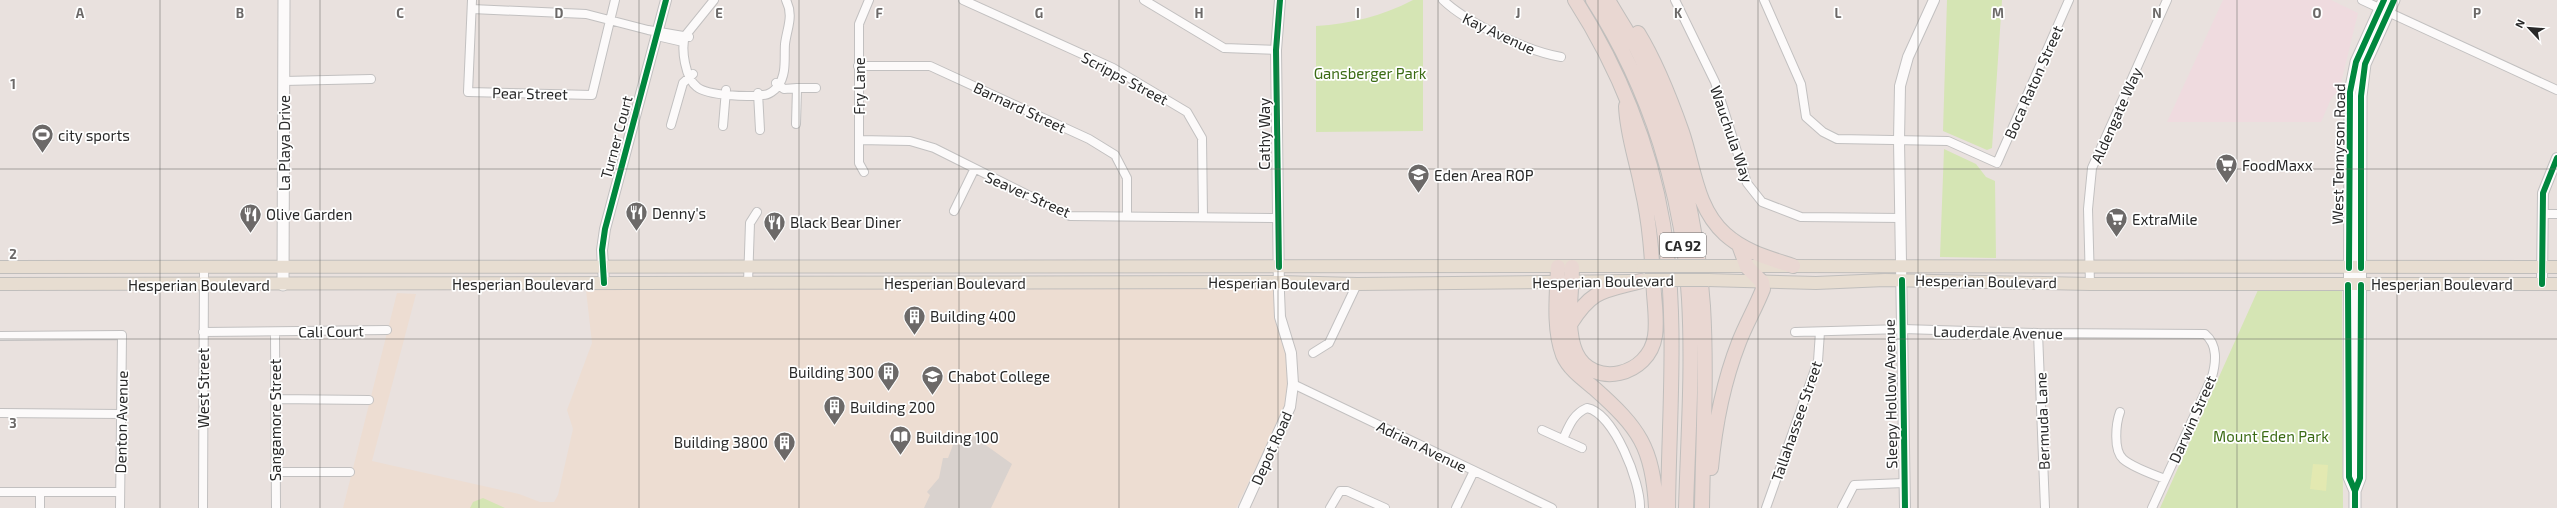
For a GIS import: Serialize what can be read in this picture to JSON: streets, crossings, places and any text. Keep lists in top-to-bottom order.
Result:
{
  "streets": {
    "highway": ["CA 92"],
    "main road": ["La Playa Drive", "West Tennyson Road", "Hesperian Boulevard"],
    "street": [
      "Kay Avenue",
      "Scripps Street",
      "Boca Raton Street",
      "Fry Lane",
      "Pear Street",
      "Barnard Street",
      "Aldengate Way",
      "Cathy Way",
      "Wauchula Way",
      "Turner Court",
      "Seaver Street",
      "Cali Court",
      "Lauderdale Avenue",
      "West Street",
      "Sleepy Hollow Avenue",
      "Darwin Street",
      "Sangamore Street",
      "Tallahassee Street",
      "Bermuda Lane",
      "Denton Avenue",
      "Adrian Avenue",
      "Depot Road"
    ]
  },
  "crossings": [
    ["Scripps Street", "Seaver Street"],
    ["Boca Raton Street", "Sleepy Hollow Avenue"],
    ["Fry Lane", "Barnard Street"],
    ["Fry Lane", "Seaver Street"],
    ["Barnard Street", "Seaver Street"],
    ["Aldengate Way", "Hesperian Boulevard"],
    ["Cathy Way", "Seaver Street"],
    ["Cathy Way", "Hesperian Boulevard"],
    ["Cathy Way", "Depot Road"],
    ["Wauchula Way", "Sleepy Hollow Avenue"],
    ["Turner Court", "Hesperian Boulevard"],
    ["La Playa Drive", "Hesperian Boulevard"],
    ["West Tennyson Road", "Hesperian Boulevard"],
    ["Hesperian Boulevard", "West Street"],
    ["Hesperian Boulevard", "Sleepy Hollow Avenue"],
    ["Hesperian Boulevard", "Depot Road"],
    ["Cali Court", "West Street"],
    ["Cali Court", "Sangamore Street"],
    ["Lauderdale Avenue", "Sleepy Hollow Avenue"],
    ["Lauderdale Avenue", "Darwin Street"],
    ["Lauderdale Avenue", "Tallahassee Street"],
    ["Lauderdale Avenue", "Bermuda Lane"],
    ["Adrian Avenue", "Depot Road"]
  ],
  "parks": ["Gansberger Park", "Mount Eden Park"],
  "places": {
    "sports": ["city sports"],
    "supermarket": ["FoodMaxx", "ExtraMile"],
    "school or university": ["Eden Area ROP", "Chabot College"],
    "restaurant": ["Denny's", "Olive Garden", "Black Bear Diner"],
    "building": [
      "Building 400",
      "Building 300",
      "Building 200",
      "Building 3800"
    ],
    "library": ["Building 100"]
  },
  "north": "top left",
  "grid": {
    "columns": [
      "A",
      "B",
      "C",
      "D",
      "E",
      "F",
      "G",
      "H",
      "I",
      "J",
      "K",
      "L",
      "M",
      "N",
      "O",
      "P"
    ],
    "rows": ["1", "2", "3"]
  }
}
